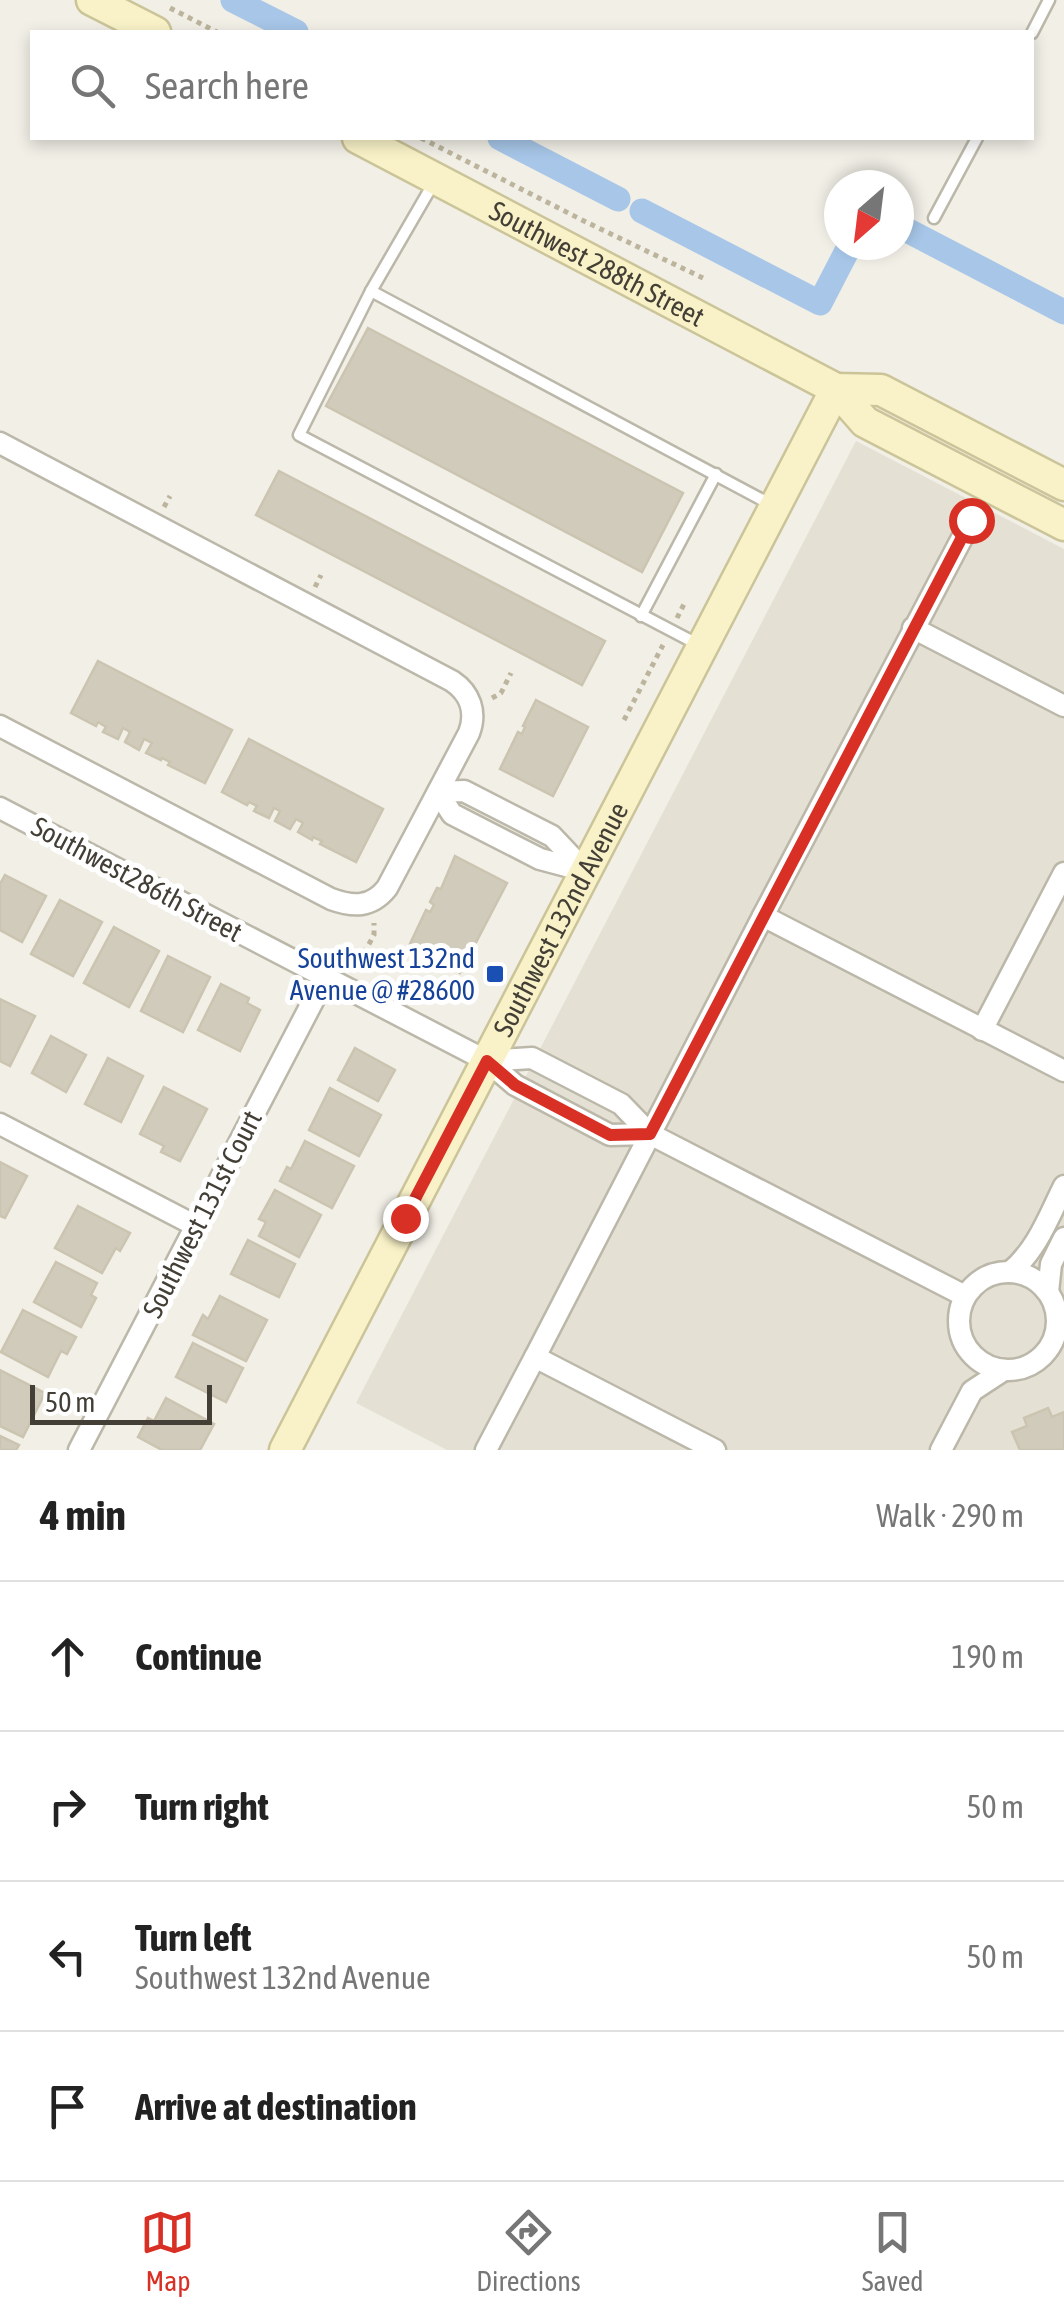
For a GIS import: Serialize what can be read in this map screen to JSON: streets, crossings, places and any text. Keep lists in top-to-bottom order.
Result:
{
  "streets": {
    "street": [
      "Southwest 288th Street",
      "Southwest286th Street",
      "Southwest 132nd Avenue",
      "Southwest 131st Court"
    ]
  },
  "crossings": [
    ["Southwest 288th Street", "Southwest 132nd Avenue"],
    ["Southwest286th Street", "Southwest 132nd Avenue"],
    ["Southwest286th Street", "Southwest 131st Court"]
  ],
  "places": {
    "transit": ["Southwest 132nd Avenue @ #28600"]
  },
  "scale_bar": "50 m",
  "north": "bottom left",
  "page": {
    "search": "Search here",
    "scale": "50 m",
    "heading": ["4 min", "Walk · 290 m"],
    "list": [
      ["Continue", "190 m"],
      ["Turn right", "50 m"],
      ["Turn left", "Southwest 132nd Avenue", "50 m"],
      "Arrive at destination"
    ],
    "nav": ["Map", "Directions", "Saved"]
  }
}
